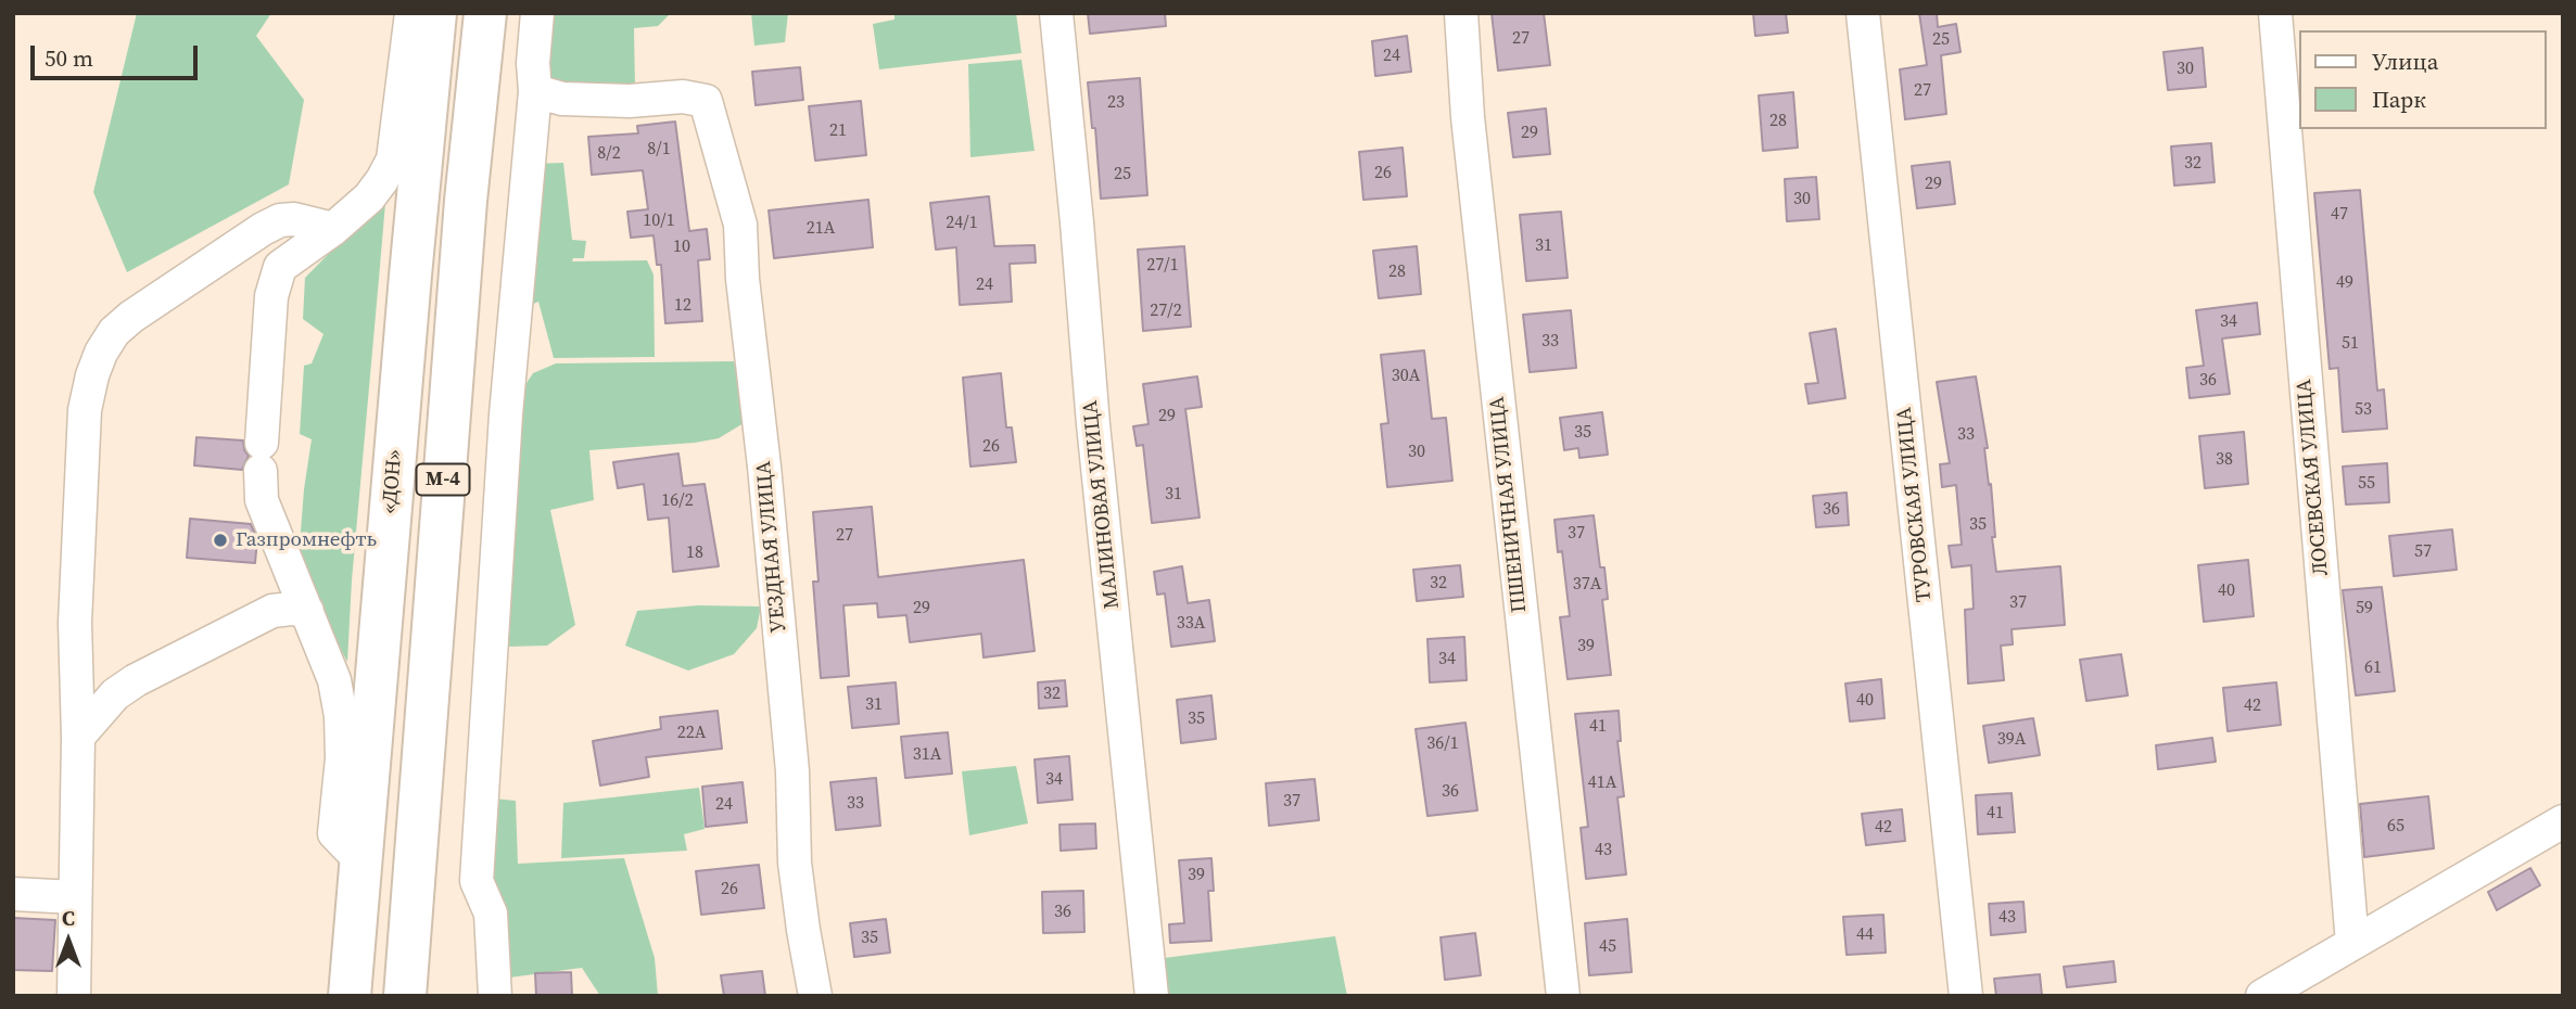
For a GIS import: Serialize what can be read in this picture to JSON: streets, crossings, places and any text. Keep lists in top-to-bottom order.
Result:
{
  "streets": {
    "highway": ["М-4", "«ДОН»"],
    "street": [
      "ЛОСЕВСКАЯ УЛИЦА",
      "МАЛИНОВАЯ УЛИЦА",
      "ПШЕНИЧНАЯ УЛИЦА",
      "ТУРОВСКАЯ УЛИЦА",
      "УЕЗДНАЯ УЛИЦА"
    ]
  },
  "places": ["Газпромнефть"],
  "house_numbers": [
    "27",
    "25",
    "24",
    "30",
    "27",
    "23",
    "28",
    "21",
    "29",
    "8/1",
    "8/2",
    "32",
    "26",
    "25",
    "29",
    "30",
    "47",
    "10/1",
    "24/1",
    "21А",
    "31",
    "10",
    "27/1",
    "28",
    "49",
    "24",
    "12",
    "27/2",
    "34",
    "33",
    "51",
    "30А",
    "36",
    "53",
    "29",
    "35",
    "33",
    "26",
    "30",
    "38",
    "55",
    "31",
    "16/2",
    "36",
    "35",
    "37",
    "27",
    "57",
    "18",
    "32",
    "37А",
    "40",
    "37",
    "29",
    "59",
    "33А",
    "39",
    "34",
    "61",
    "32",
    "40",
    "31",
    "42",
    "35",
    "41",
    "22А",
    "39А",
    "36/1",
    "31А",
    "34",
    "41А",
    "36",
    "37",
    "33",
    "24",
    "41",
    "65",
    "42",
    "43",
    "39",
    "26",
    "36",
    "43",
    "44",
    "35",
    "45"
  ],
  "legend": ["Улица", "Парк"],
  "scale_bar": "50 m",
  "north": "top"
}
